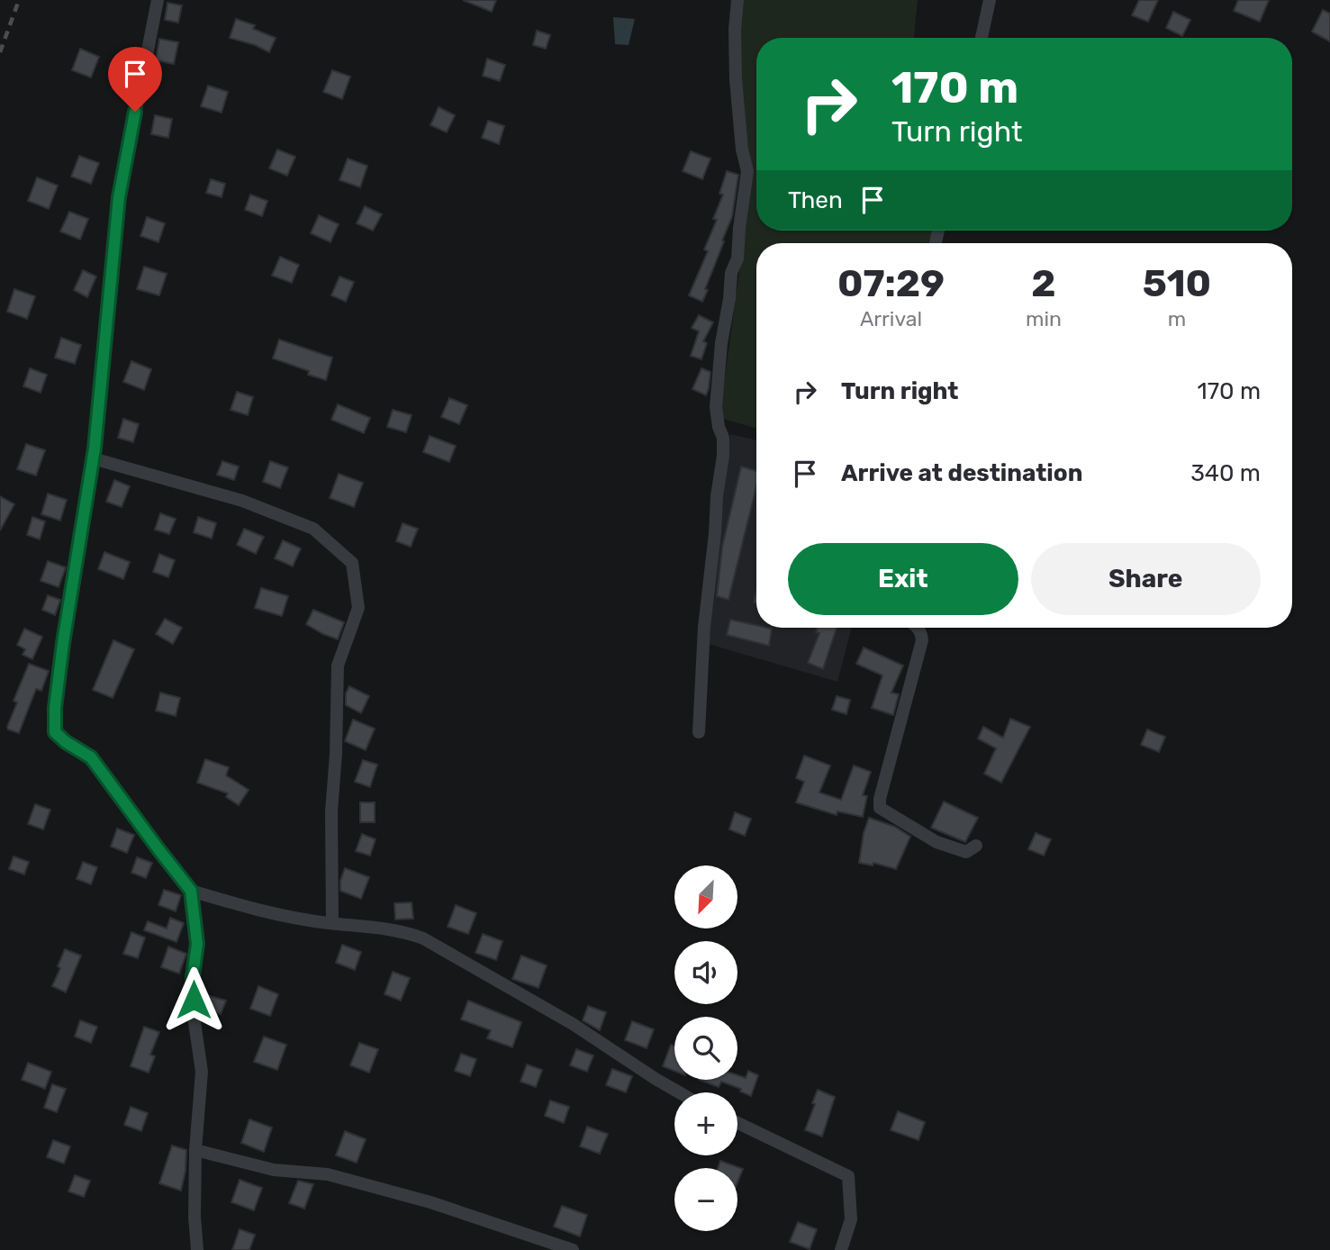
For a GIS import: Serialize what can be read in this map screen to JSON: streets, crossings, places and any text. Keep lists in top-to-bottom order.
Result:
{
  "north": "bottom left",
  "page": {
    "turn": ["170 m", "Turn right"],
    "then": "Then",
    "eta": [
      "07:29",
      "Arrival",
      "2",
      "min",
      "510",
      "m"
    ],
    "list": [
      {
        "name": "Turn right",
        "value": "170 m"
      },
      {
        "name": "Arrive at destination",
        "value": "340 m"
      }
    ],
    "buttons": ["Exit", "Share"],
    "map_buttons": ["+", "−"]
  }
}
